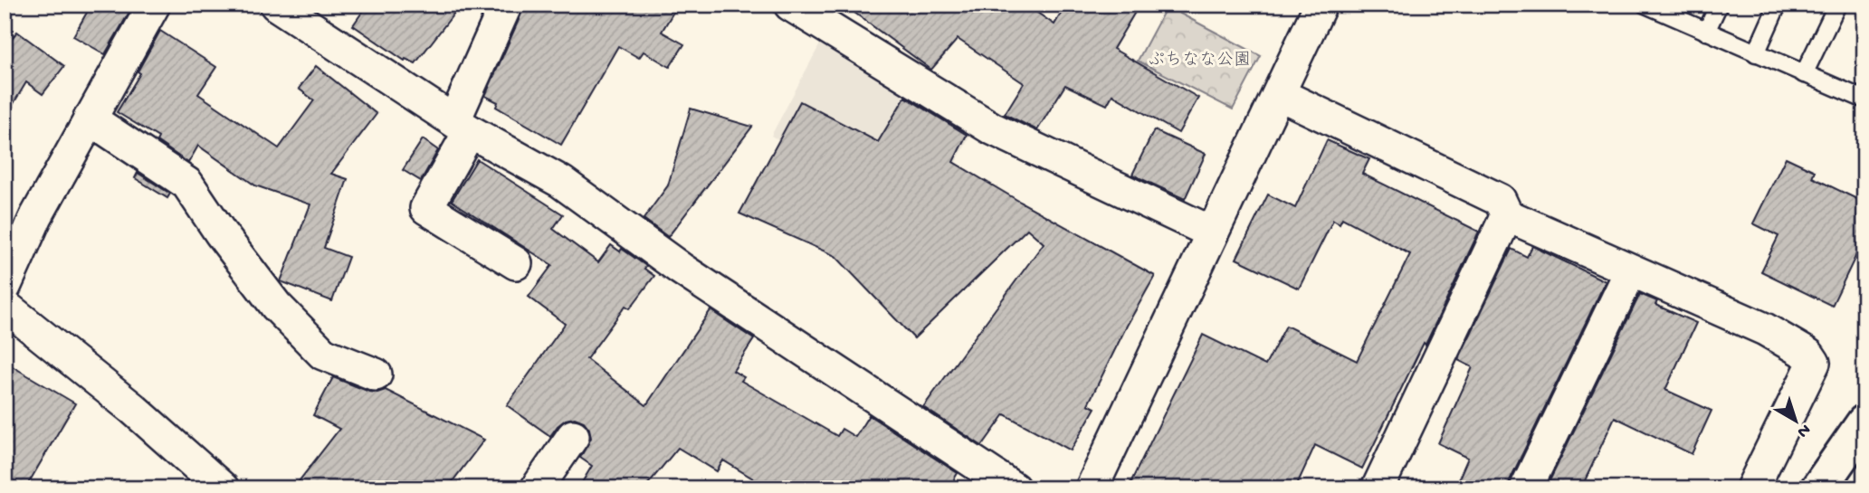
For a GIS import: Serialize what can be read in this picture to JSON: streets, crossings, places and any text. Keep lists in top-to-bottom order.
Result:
{
  "parks": ["ぷちなな公園"],
  "north": "bottom right"
}
